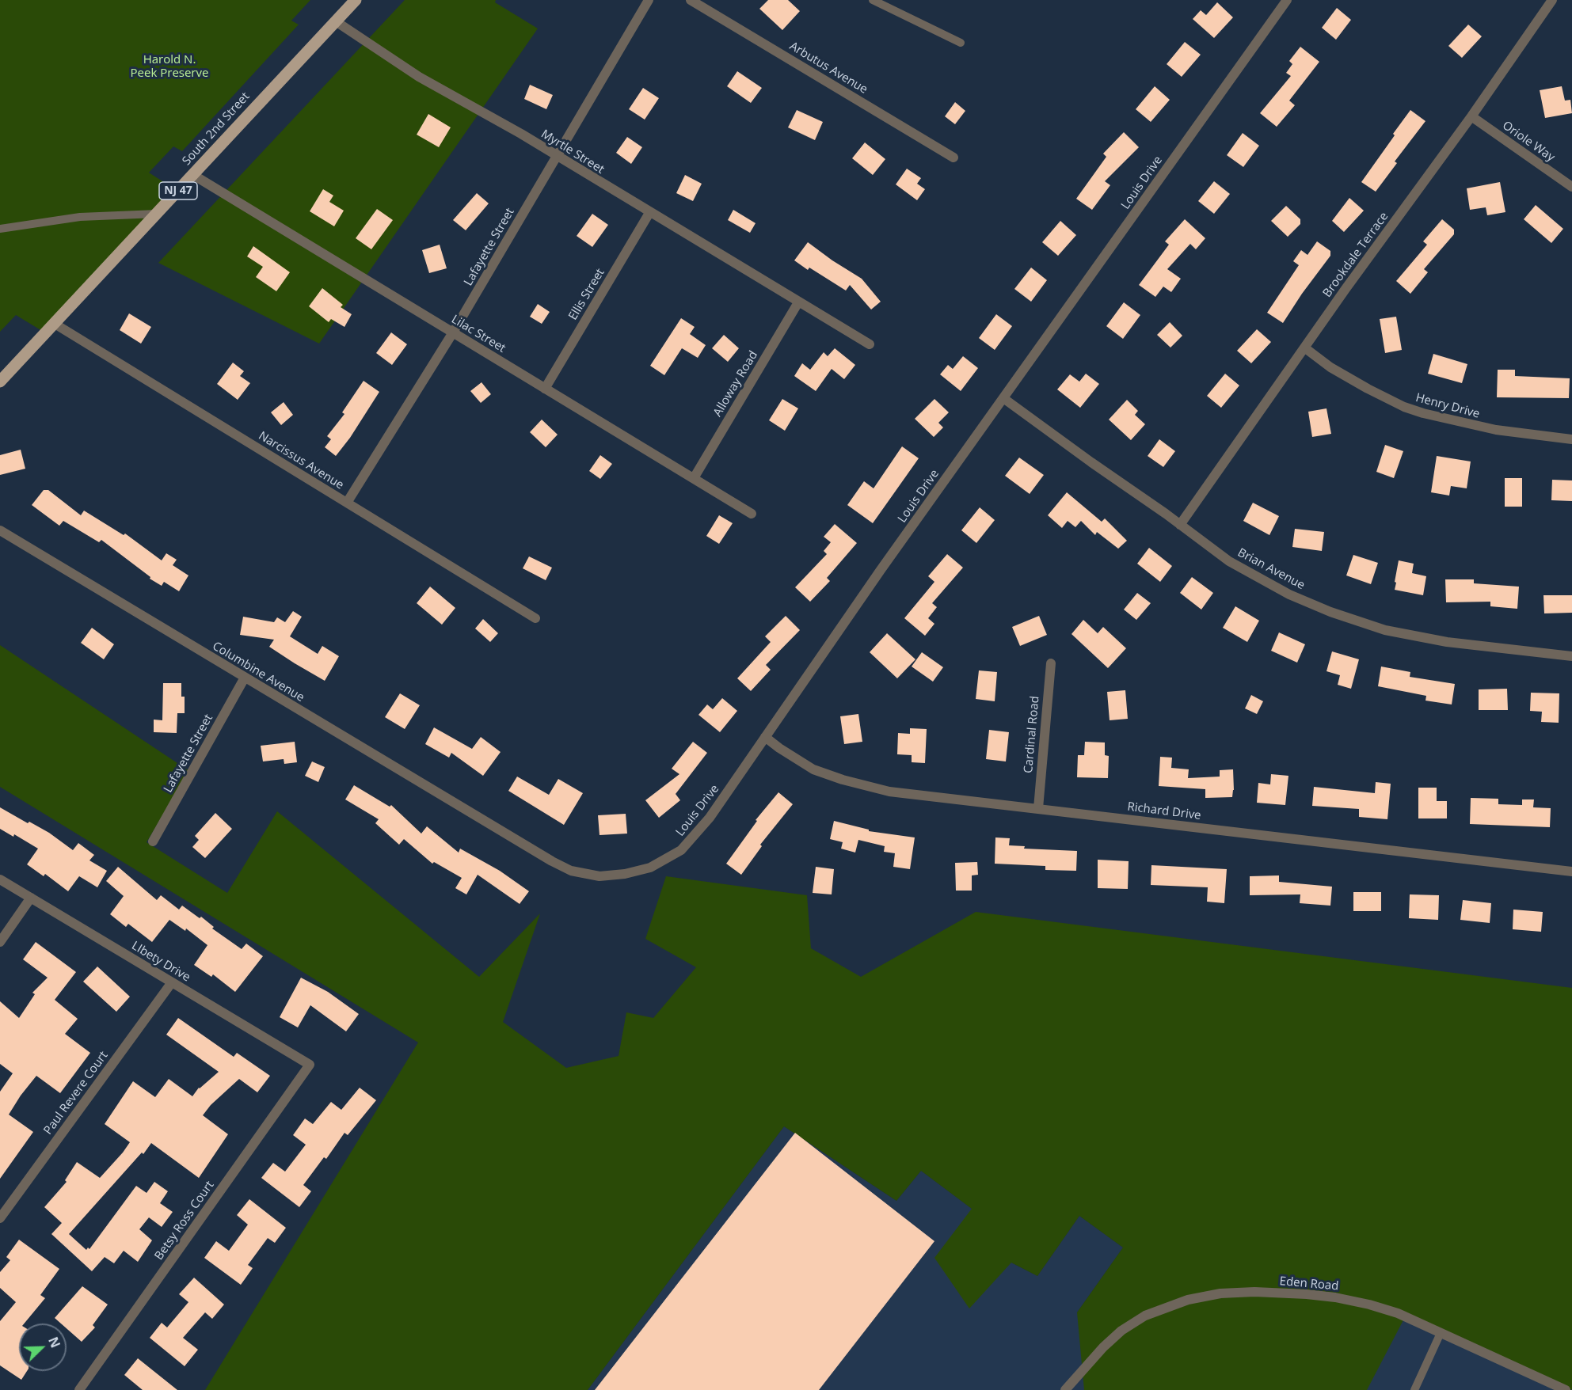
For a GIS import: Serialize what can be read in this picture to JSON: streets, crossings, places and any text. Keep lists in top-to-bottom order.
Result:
{
  "streets": {
    "main road": ["South 2nd Street", "NJ 47"],
    "street": [
      "Arbutus Avenue",
      "Oriole Way",
      "Myrtle Street",
      "Louis Drive",
      "Lafayette Street",
      "Brookdale Terrace",
      "Ellis Street",
      "Lilac Street",
      "Alloway Road",
      "Henry Drive",
      "Narcissus Avenue",
      "Brian Avenue",
      "Columbine Avenue",
      "Cardinal Road",
      "Richard Drive",
      "LIbety Drive",
      "Paul Revere Court",
      "Betsy Ross Court",
      "Eden Road"
    ]
  },
  "crossings": [
    ["South 2nd Street", "Myrtle Street"],
    ["South 2nd Street", "Lilac Street"],
    ["South 2nd Street", "Narcissus Avenue"],
    ["Oriole Way", "Brookdale Terrace"],
    ["Myrtle Street", "Lafayette Street"],
    ["Myrtle Street", "Ellis Street"],
    ["Myrtle Street", "Alloway Road"],
    ["Louis Drive", "Brian Avenue"],
    ["Louis Drive", "Columbine Avenue"],
    ["Louis Drive", "Richard Drive"],
    ["Lafayette Street", "Lilac Street"],
    ["Lafayette Street", "Narcissus Avenue"],
    ["Lafayette Street", "Columbine Avenue"],
    ["Brookdale Terrace", "Henry Drive"],
    ["Brookdale Terrace", "Brian Avenue"],
    ["Ellis Street", "Lilac Street"],
    ["Lilac Street", "Alloway Road"],
    ["Cardinal Road", "Richard Drive"],
    ["LIbety Drive", "Paul Revere Court"],
    ["LIbety Drive", "Betsy Ross Court"]
  ],
  "parks": ["Harold N. Peek Preserve"],
  "north": "top right"
}
